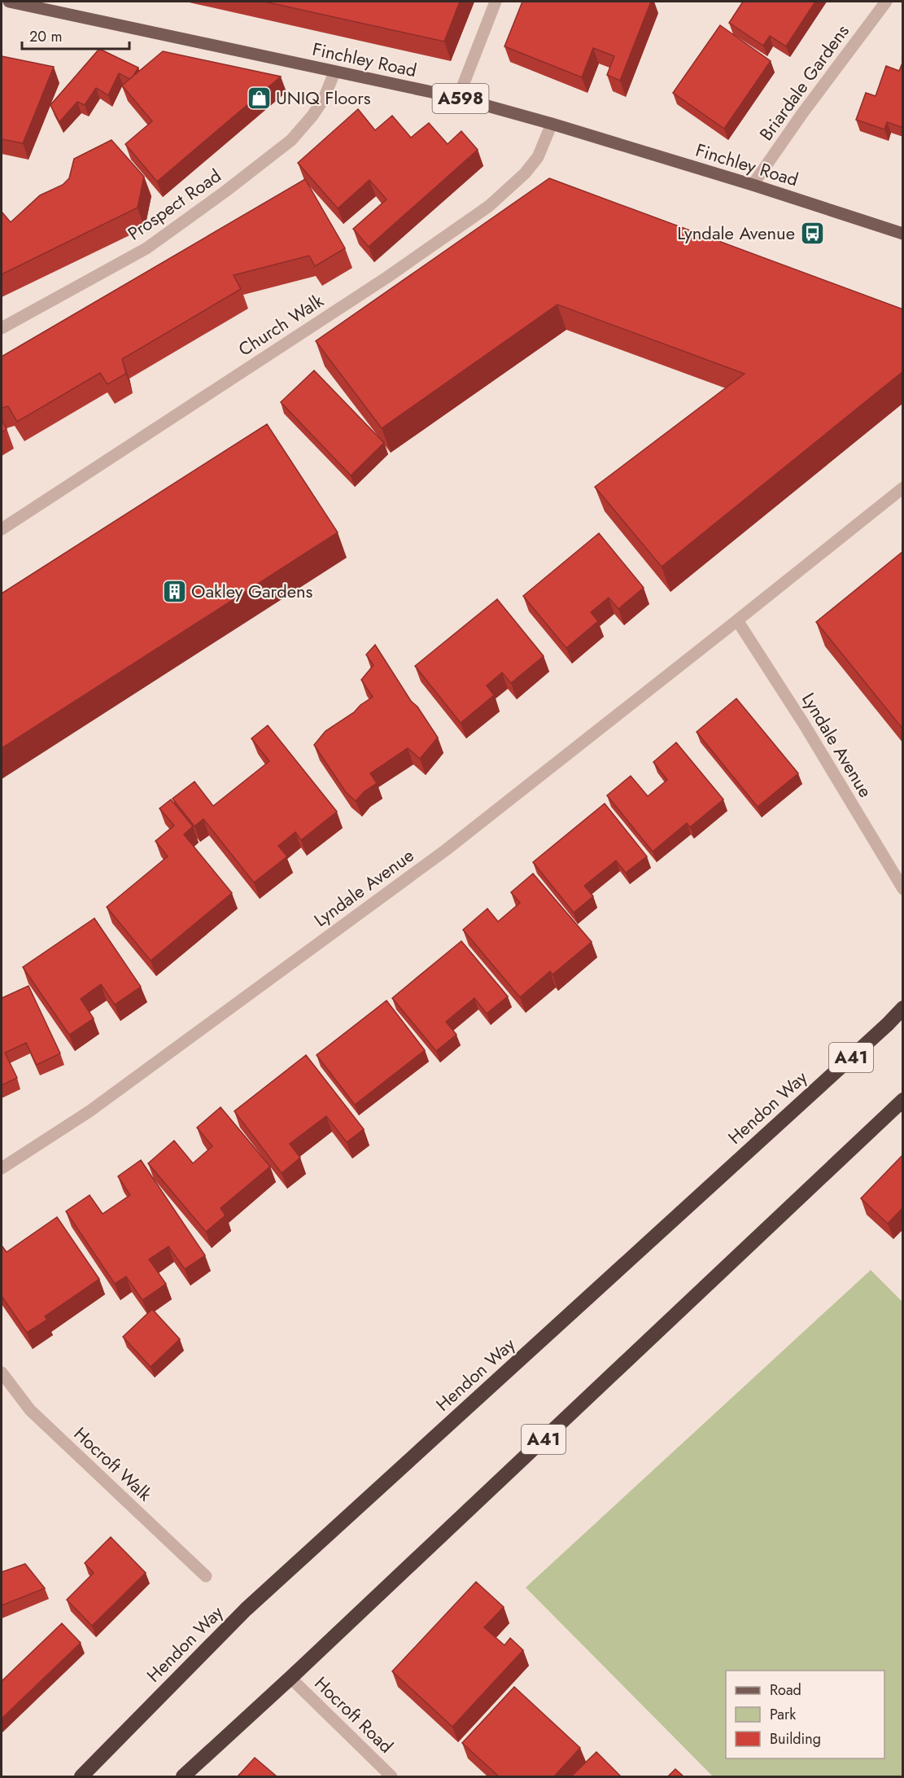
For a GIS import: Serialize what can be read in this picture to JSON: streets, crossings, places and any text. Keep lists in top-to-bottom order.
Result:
{
  "streets": {
    "highway": ["A41", "Hendon Way"],
    "main road": ["Finchley Road", "A598"],
    "street": [
      "Briardale Gardens",
      "Prospect Road",
      "Church Walk",
      "Lyndale Avenue",
      "Hocroft Walk",
      "Hocroft Road"
    ]
  },
  "crossings": [
    ["Finchley Road", "Briardale Gardens"],
    ["Finchley Road", "Prospect Road"],
    ["Finchley Road", "Church Walk"],
    ["A41", "Hocroft Road"]
  ],
  "places": {
    "shop": ["UNIQ Floors"],
    "bus stop": ["Lyndale Avenue"],
    "building": ["Oakley Gardens"]
  },
  "legend": ["Road", "Park", "Building"],
  "scale_bar": "20 m"
}
